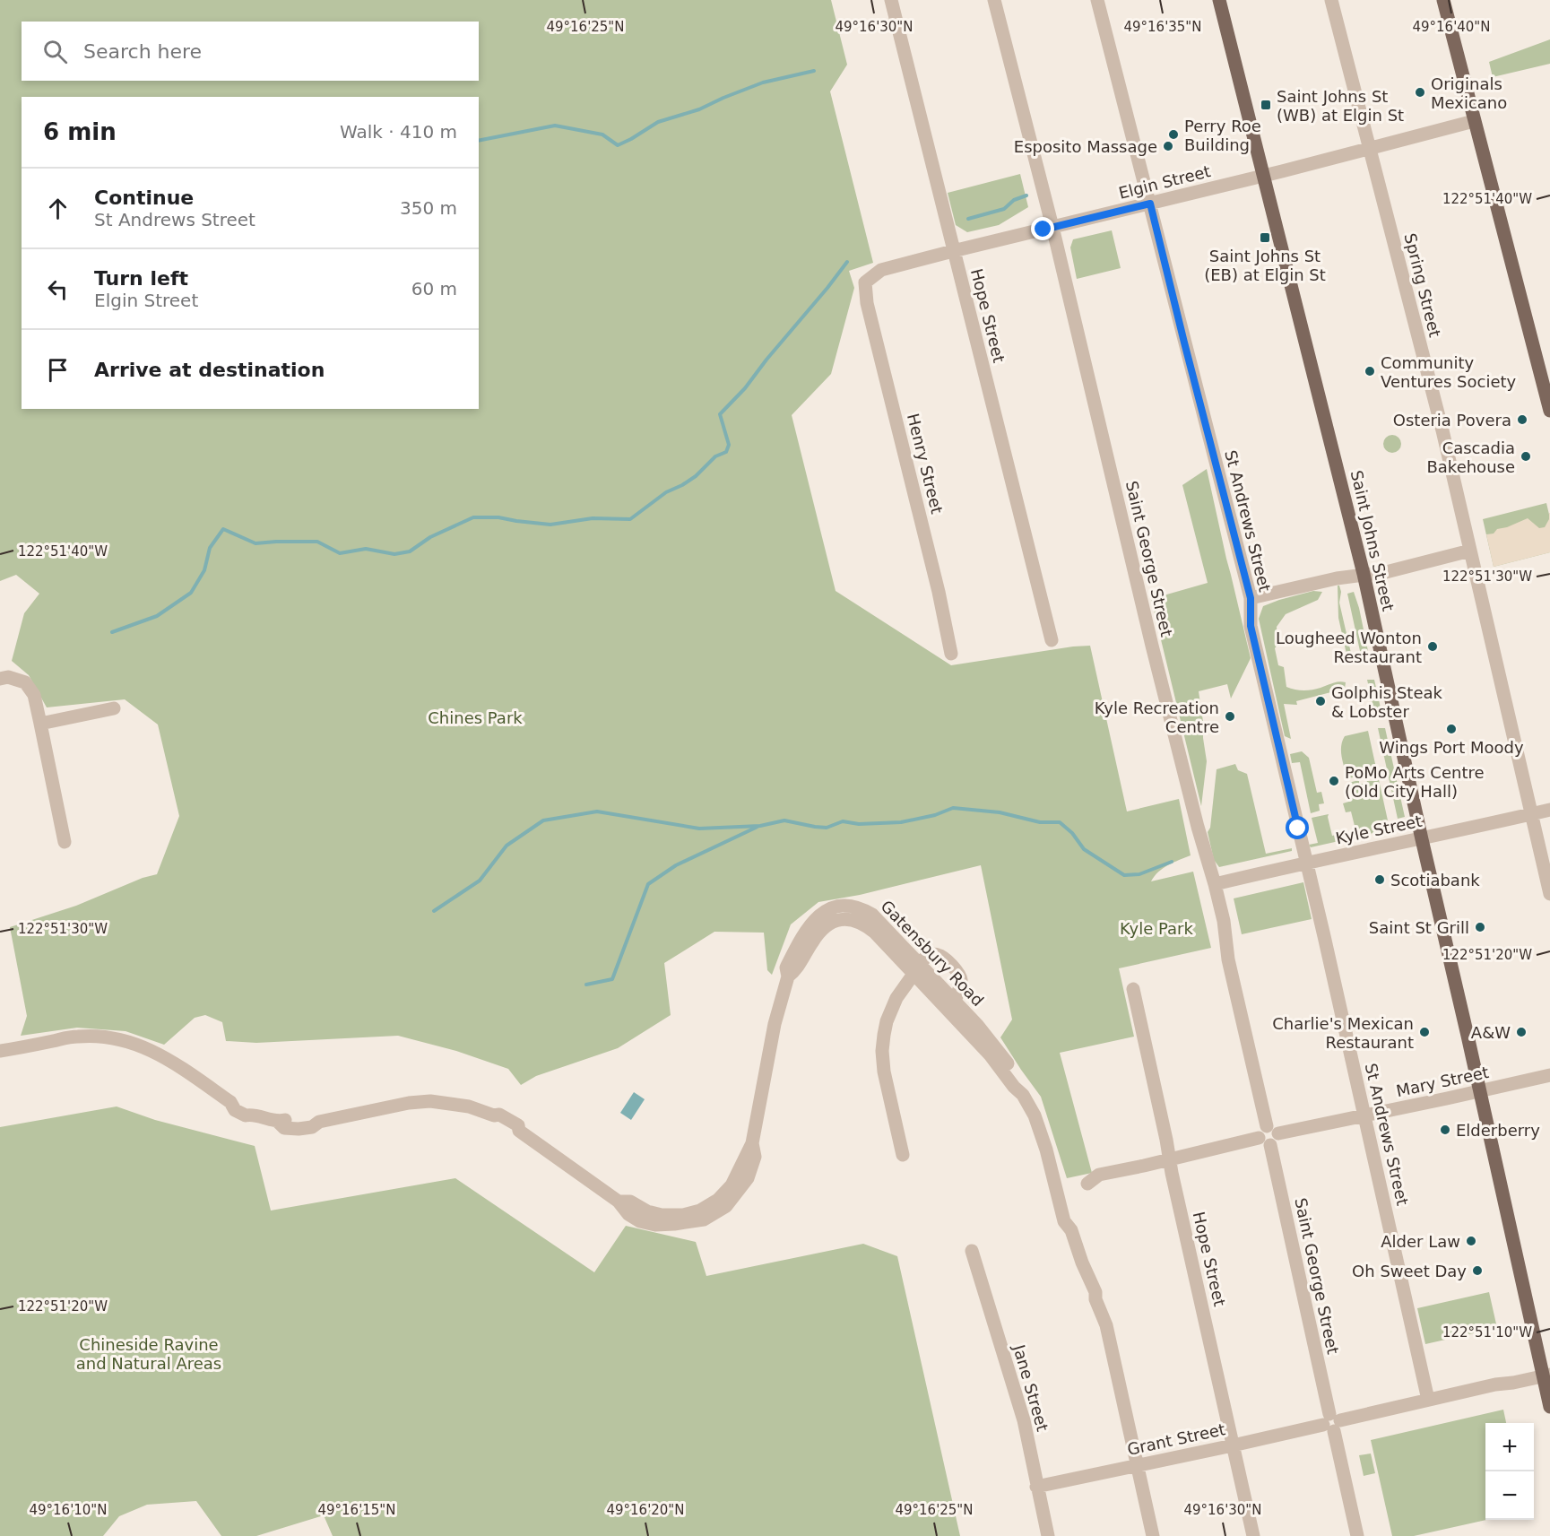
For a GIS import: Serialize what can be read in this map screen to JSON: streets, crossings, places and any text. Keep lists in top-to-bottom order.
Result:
{
  "streets": {
    "main road": ["Saint Johns Street"],
    "street": [
      "Elgin Street",
      "Spring Street",
      "Hope Street",
      "Henry Street",
      "St Andrews Street",
      "Saint George Street",
      "Kyle Street",
      "Gatensbury Road",
      "Mary Street",
      "Jane Street",
      "Grant Street"
    ]
  },
  "crossings": [
    ["Elgin Street", "Spring Street"],
    ["Elgin Street", "Hope Street"],
    ["Elgin Street", "Henry Street"],
    ["Elgin Street", "St Andrews Street"],
    ["Elgin Street", "Saint Johns Street"],
    ["Elgin Street", "Saint George Street"],
    ["Spring Street", "Kyle Street"],
    ["Hope Street", "Mary Street"],
    ["Hope Street", "Grant Street"],
    ["St Andrews Street", "Kyle Street"],
    ["St Andrews Street", "Mary Street"],
    ["St Andrews Street", "Grant Street"],
    ["Saint Johns Street", "Kyle Street"],
    ["Saint Johns Street", "Mary Street"],
    ["Saint Johns Street", "Grant Street"],
    ["Saint George Street", "Kyle Street"],
    ["Saint George Street", "Mary Street"],
    ["Saint George Street", "Grant Street"],
    ["Gatensbury Road", "Grant Street"],
    ["Jane Street", "Grant Street"]
  ],
  "parks": ["Chines Park", "Kyle Park", "Chineside Ravine and Natural Areas"],
  "places": {
    "other": [
      "Originals Mexicano",
      "Perry Roe Building",
      "Esposito Massage",
      "Community Ventures Society",
      "Osteria Povera",
      "Cascadia Bakehouse",
      "Lougheed Wonton Restaurant",
      "Golphis Steak & Lobster",
      "Kyle Recreation Centre",
      "Wings Port Moody",
      "PoMo Arts Centre (Old City Hall)",
      "Scotiabank",
      "Saint St Grill",
      "Charlie's Mexican Restaurant",
      "A&W",
      "Elderberry",
      "Alder Law",
      "Oh Sweet Day"
    ],
    "transit": ["Saint Johns St (WB) at Elgin St", "Saint Johns St (EB) at Elgin St"]
  },
  "page": {
    "search": "Search here",
    "heading": ["6 min", "Walk · 410 m"],
    "list": [
      ["Continue", "St Andrews Street", "350 m"],
      ["Turn left", "Elgin Street", "60 m"],
      "Arrive at destination"
    ],
    "map_buttons": ["+", "−"]
  },
  "coordinates": [
    "49°16'25\"N",
    "49°16'30\"N",
    "49°16'35\"N",
    "49°16'40\"N",
    "122°51'40\"W",
    "122°51'30\"W",
    "122°51'20\"W",
    "122°51'10\"W",
    "49°16'10\"N",
    "49°16'15\"N",
    "49°16'20\"N"
  ]
}
